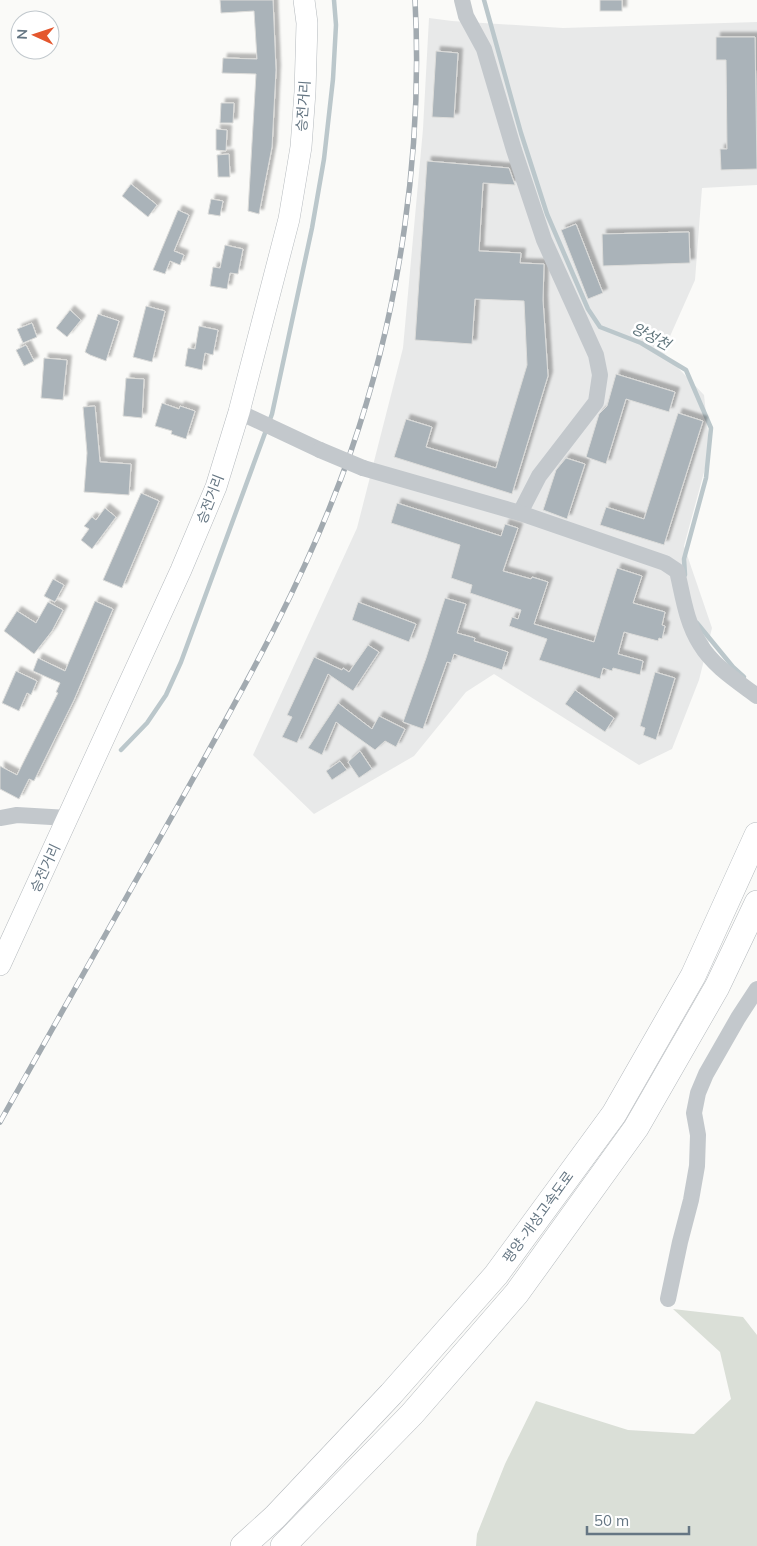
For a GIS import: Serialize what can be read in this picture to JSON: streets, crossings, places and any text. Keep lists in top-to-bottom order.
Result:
{
  "streets": {
    "highway": ["평양-개성고속도로"],
    "main road": ["승전거리"]
  },
  "water": ["양성천"],
  "scale_bar": "50 m",
  "north": "left"
}
